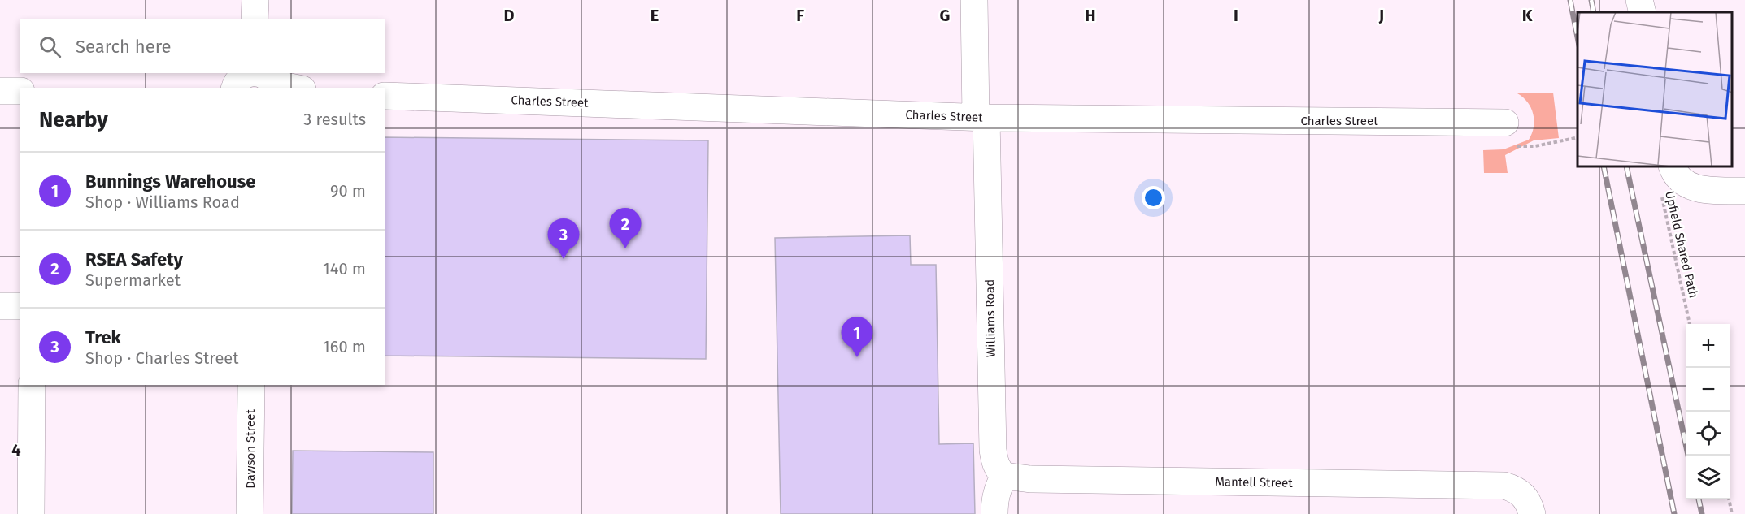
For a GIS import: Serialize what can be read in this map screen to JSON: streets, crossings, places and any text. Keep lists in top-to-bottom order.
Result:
{
  "streets": {
    "street": [
      "Charles Street",
      "Williams Road",
      "Dawson Street",
      "Mantell Street"
    ],
    "path": ["Upfield Shared Path"]
  },
  "crossings": [
    ["Charles Street", "Williams Road"],
    ["Williams Road", "Mantell Street"]
  ],
  "page": {
    "search": "Search here",
    "heading": ["Nearby", "3 results"],
    "list": [
      {
        "mark": "1",
        "name": "Bunnings Warehouse",
        "note": "Shop · Williams Road",
        "value": "90 m"
      },
      {
        "mark": "2",
        "name": "RSEA Safety",
        "note": "Supermarket",
        "value": "140 m"
      },
      {
        "mark": "3",
        "name": "Trek",
        "note": "Shop · Charles Street",
        "value": "160 m"
      }
    ],
    "pins": ["2", "3", "1"],
    "map_buttons": ["+", "−"]
  },
  "grid": {
    "columns": [
      "D",
      "E",
      "F",
      "G",
      "H",
      "I",
      "J",
      "K"
    ],
    "rows": ["4"]
  }
}
